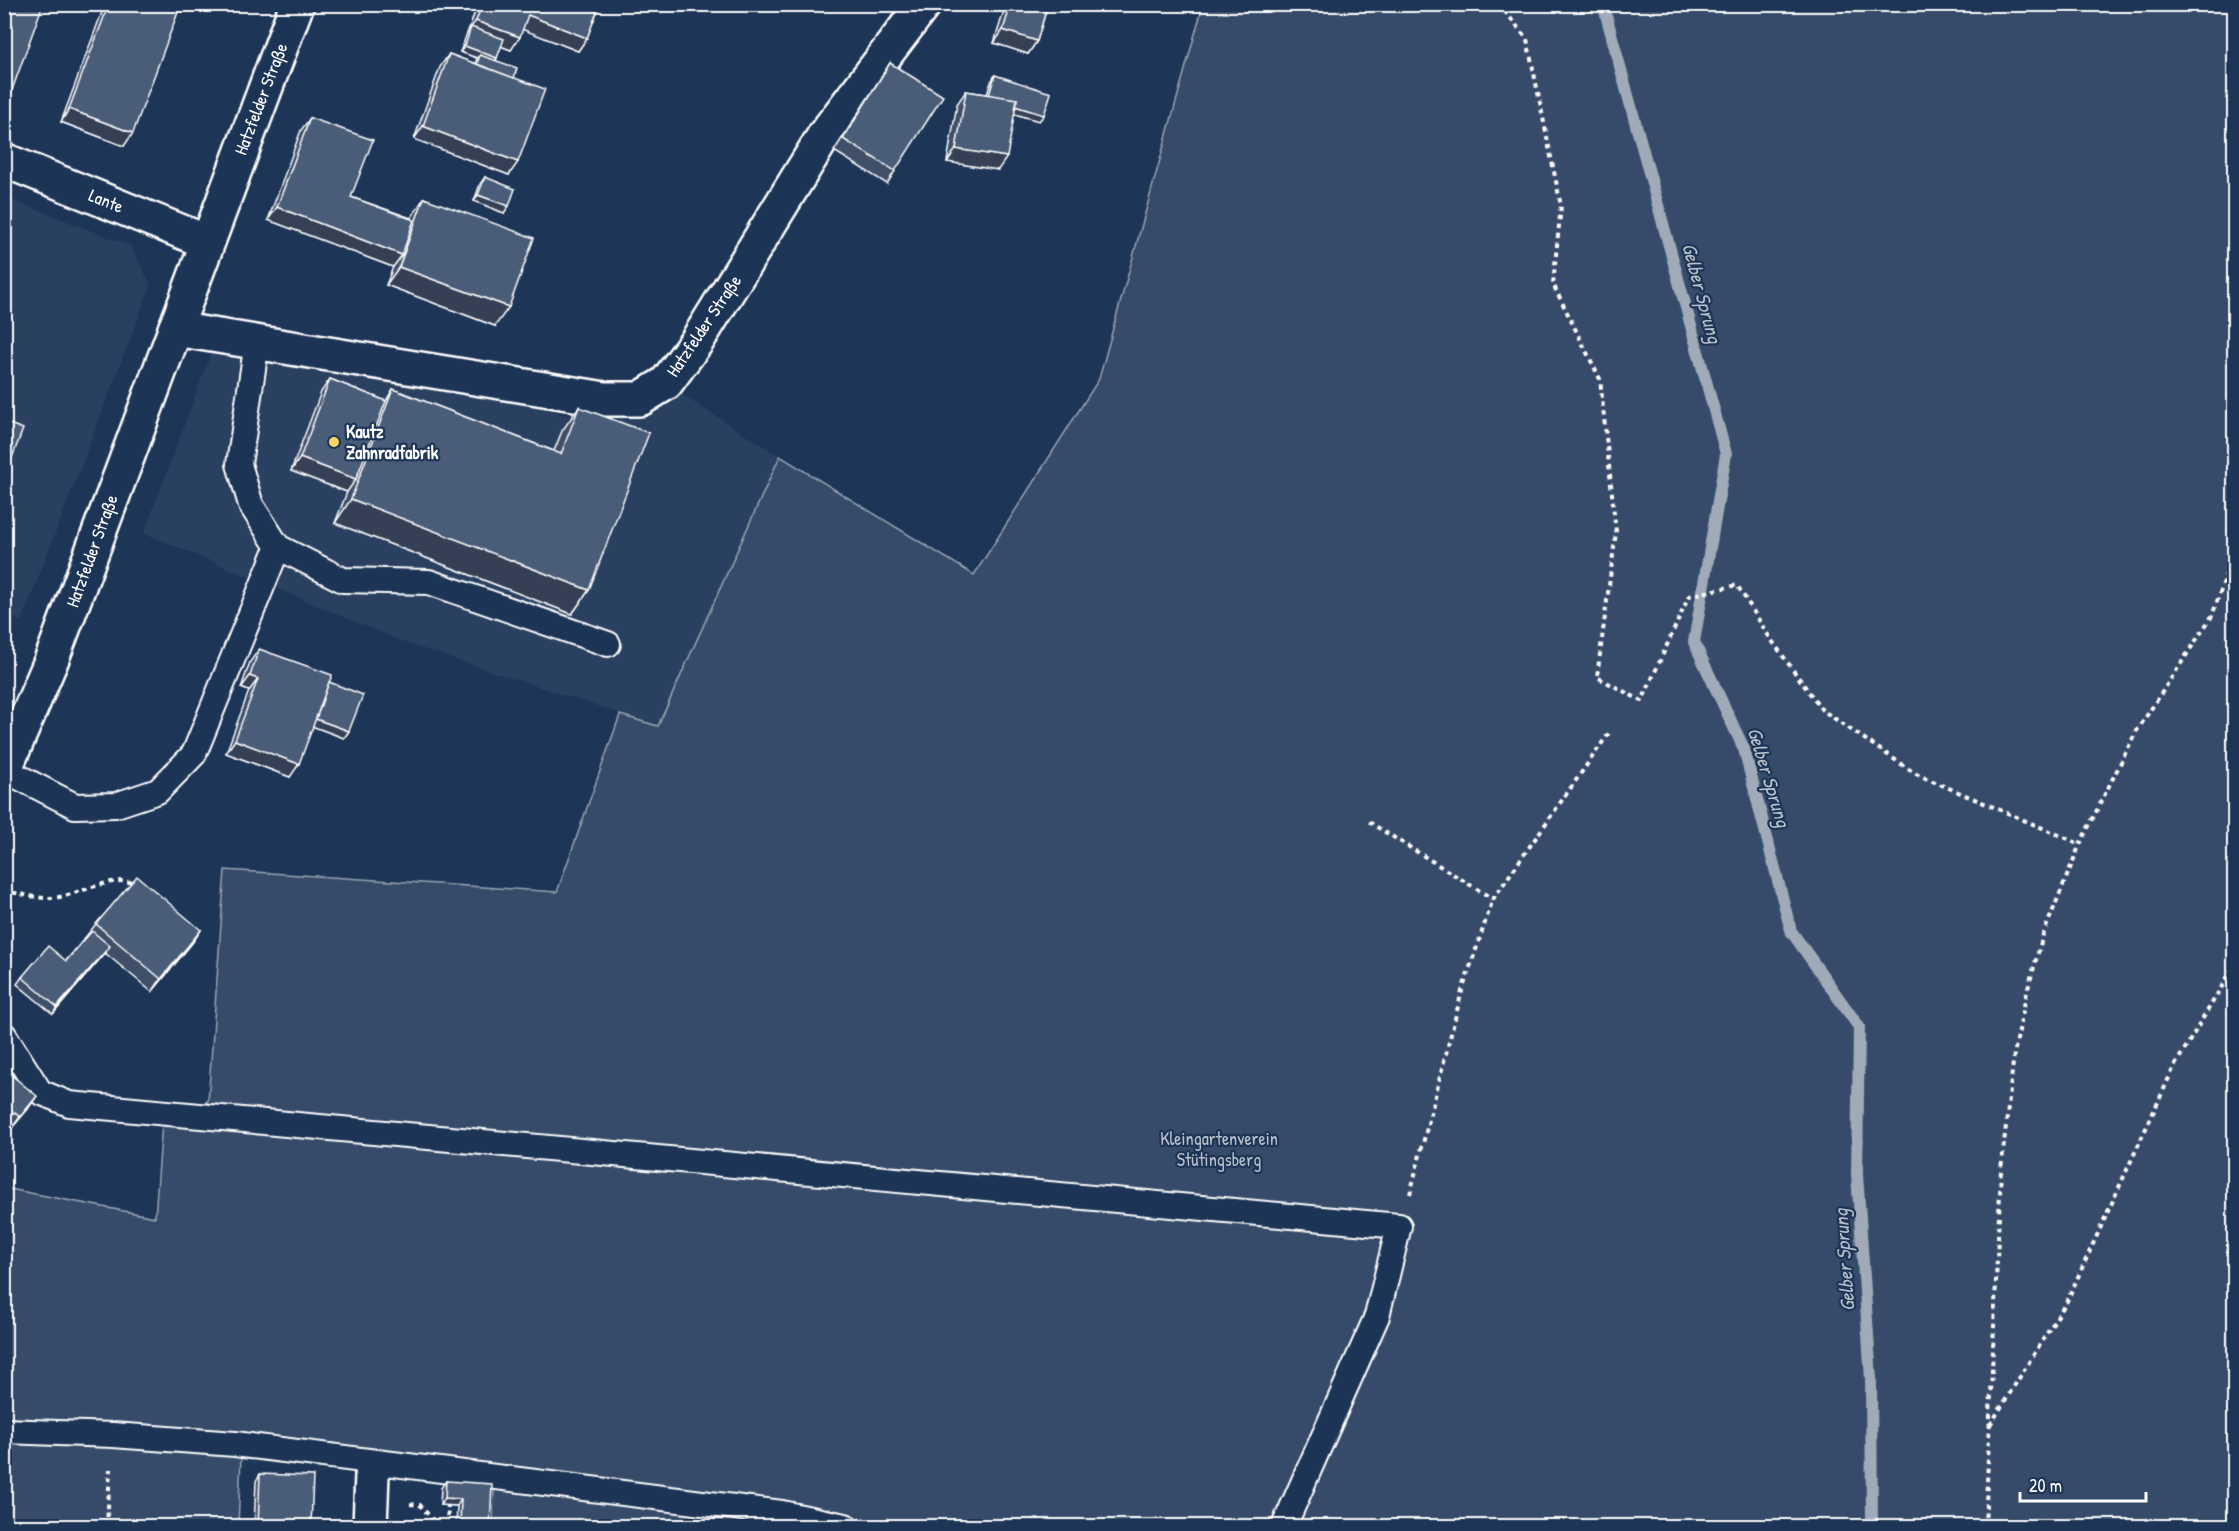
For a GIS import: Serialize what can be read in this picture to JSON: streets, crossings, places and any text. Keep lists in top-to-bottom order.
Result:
{
  "streets": {
    "street": ["Hatzfelder Straße", "Lante"]
  },
  "crossings": [
    ["Hatzfelder Straße", "Lante"]
  ],
  "water": ["Gelber Sprung"],
  "parks": ["Kleingartenverein Stütingsberg"],
  "places": ["Kautz Zahnradfabrik"],
  "scale_bar": "20 m"
}
